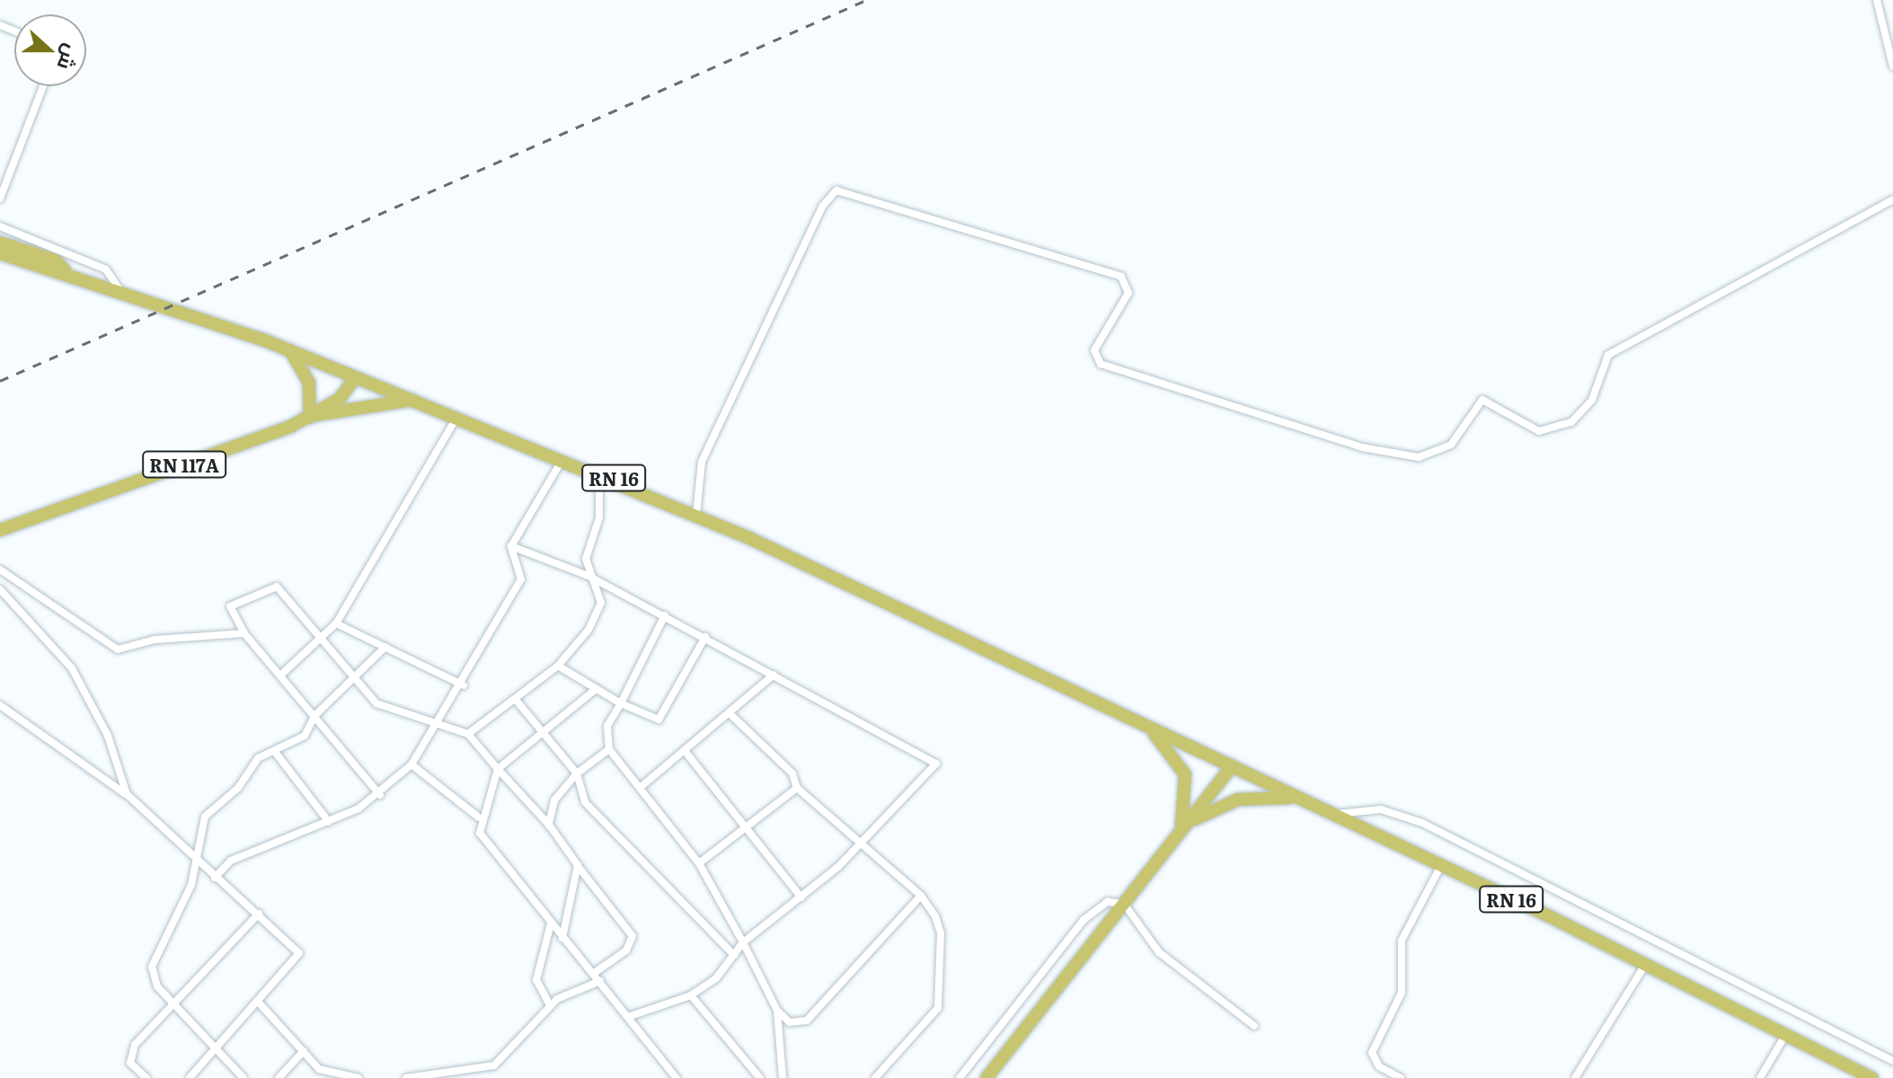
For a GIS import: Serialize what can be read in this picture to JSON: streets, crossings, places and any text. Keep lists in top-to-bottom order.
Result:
{
  "streets": {
    "main road": ["RN 117A", "RN 16"]
  },
  "crossings": [
    ["RN 117A", "RN 16"]
  ],
  "north": "right"
}
